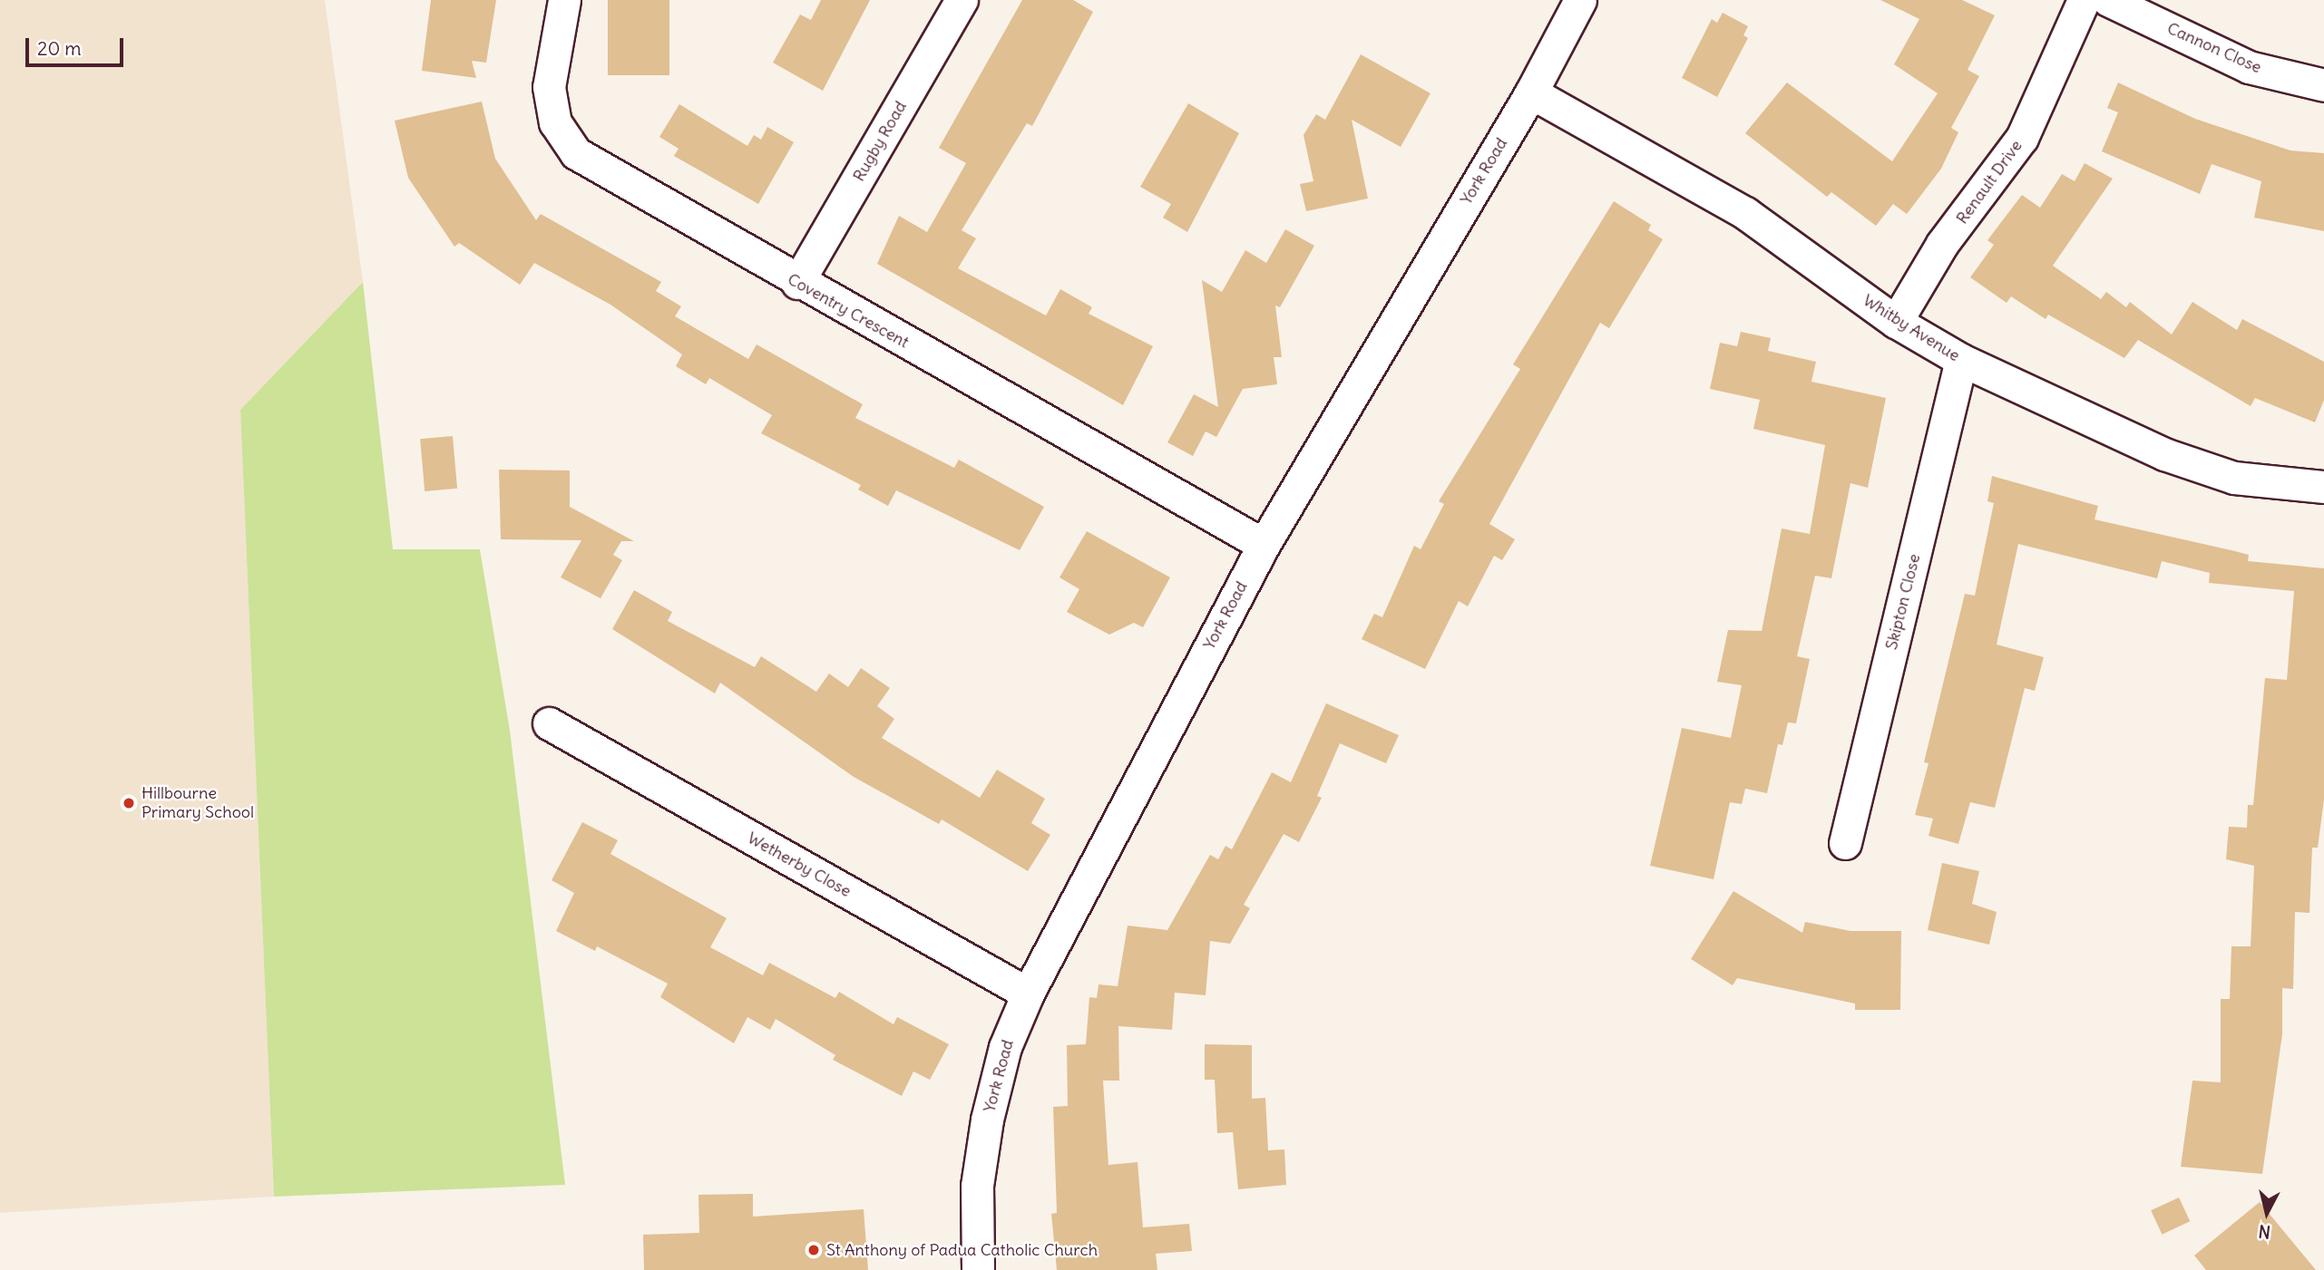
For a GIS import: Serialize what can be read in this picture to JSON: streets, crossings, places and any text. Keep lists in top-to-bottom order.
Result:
{
  "streets": {
    "street": [
      "Cannon Close",
      "Rugby Road",
      "York Road",
      "Renault Drive",
      "Coventry Crescent",
      "Whitby Avenue",
      "Skipton Close",
      "Wetherby Close"
    ]
  },
  "crossings": [
    ["Rugby Road", "Coventry Crescent"],
    ["York Road", "Coventry Crescent"],
    ["York Road", "Whitby Avenue"],
    ["York Road", "Wetherby Close"],
    ["Renault Drive", "Whitby Avenue"],
    ["Whitby Avenue", "Skipton Close"]
  ],
  "places": ["Hillbourne Primary School", "St Anthony of Padua Catholic Church"],
  "scale_bar": "20 m",
  "north": "bottom"
}
